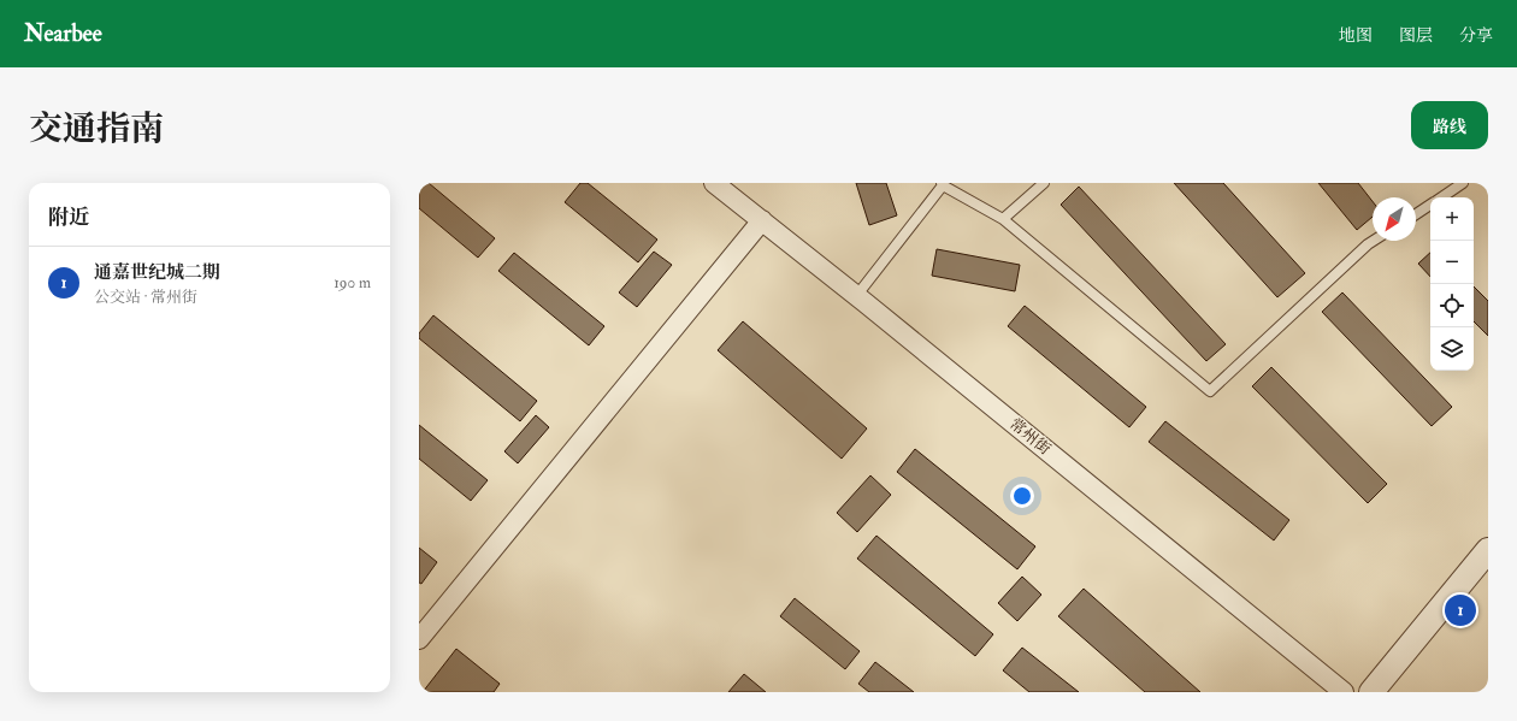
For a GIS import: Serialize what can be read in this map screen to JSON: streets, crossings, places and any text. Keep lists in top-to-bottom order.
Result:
{
  "streets": {
    "street": ["常州街"]
  },
  "north": "bottom left",
  "page": {
    "header": "Nearbee",
    "nav": ["地图", "图层", "分享"],
    "title": "交通指南",
    "buttons": "路线",
    "heading": "附近",
    "map_buttons": ["+", "−"],
    "list": [
      {
        "mark": "1",
        "name": "通嘉世纪城二期",
        "note": "公交站 · 常州街",
        "value": "190 m"
      }
    ],
    "pins": "1"
  }
}
